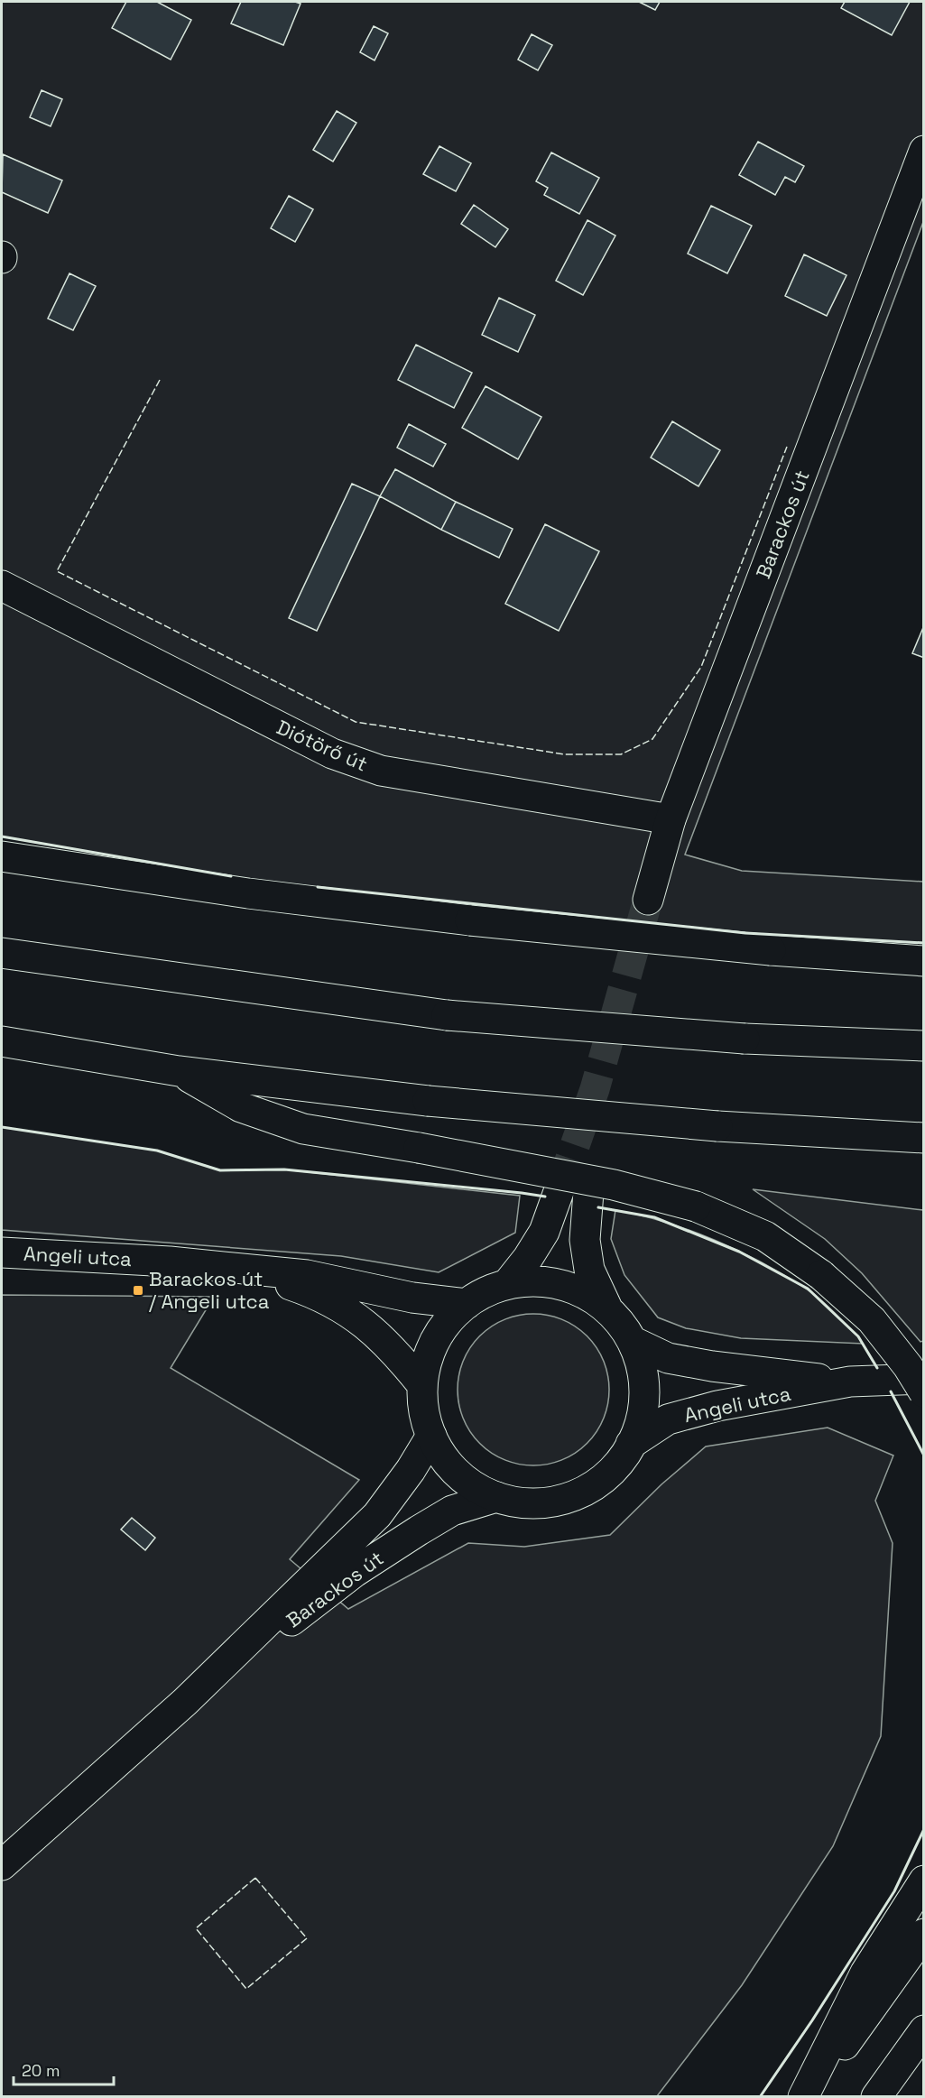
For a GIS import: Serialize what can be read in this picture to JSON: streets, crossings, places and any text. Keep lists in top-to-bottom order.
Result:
{
  "streets": {
    "main road": ["Barackos út", "Diótörő út", "Angeli utca"]
  },
  "crossings": [
    ["Barackos út", "Diótörő út"]
  ],
  "places": {
    "transit": ["Barackos út / Angeli utca"]
  },
  "scale_bar": "20 m"
}
